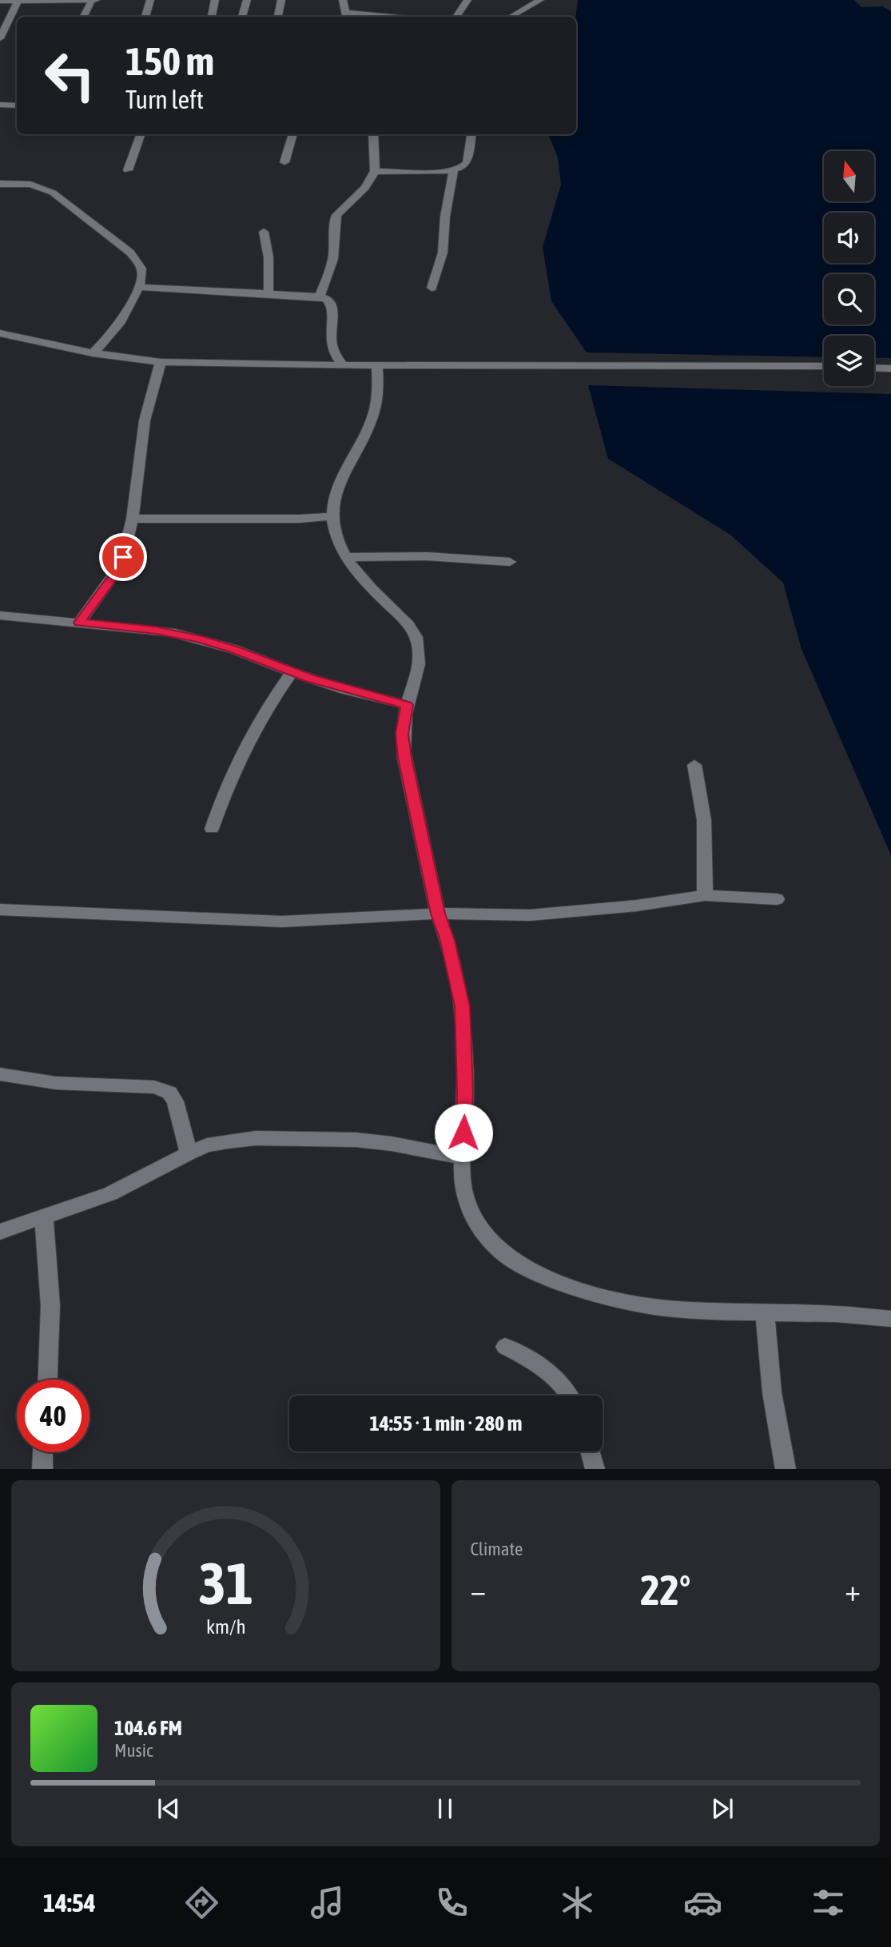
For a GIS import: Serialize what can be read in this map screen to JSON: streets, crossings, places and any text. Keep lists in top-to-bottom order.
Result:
{
  "north": "top",
  "page": {
    "turn": ["150 m", "Turn left"],
    "limit": "40",
    "trip": "14:55 · 1 min · 280 m",
    "tile": "Climate",
    "heat": ["−", "22°", "+"],
    "song": ["104.6 FM", "Music"],
    "tabs": "14:54",
    "gauge": ["31", "km/h"]
  }
}
